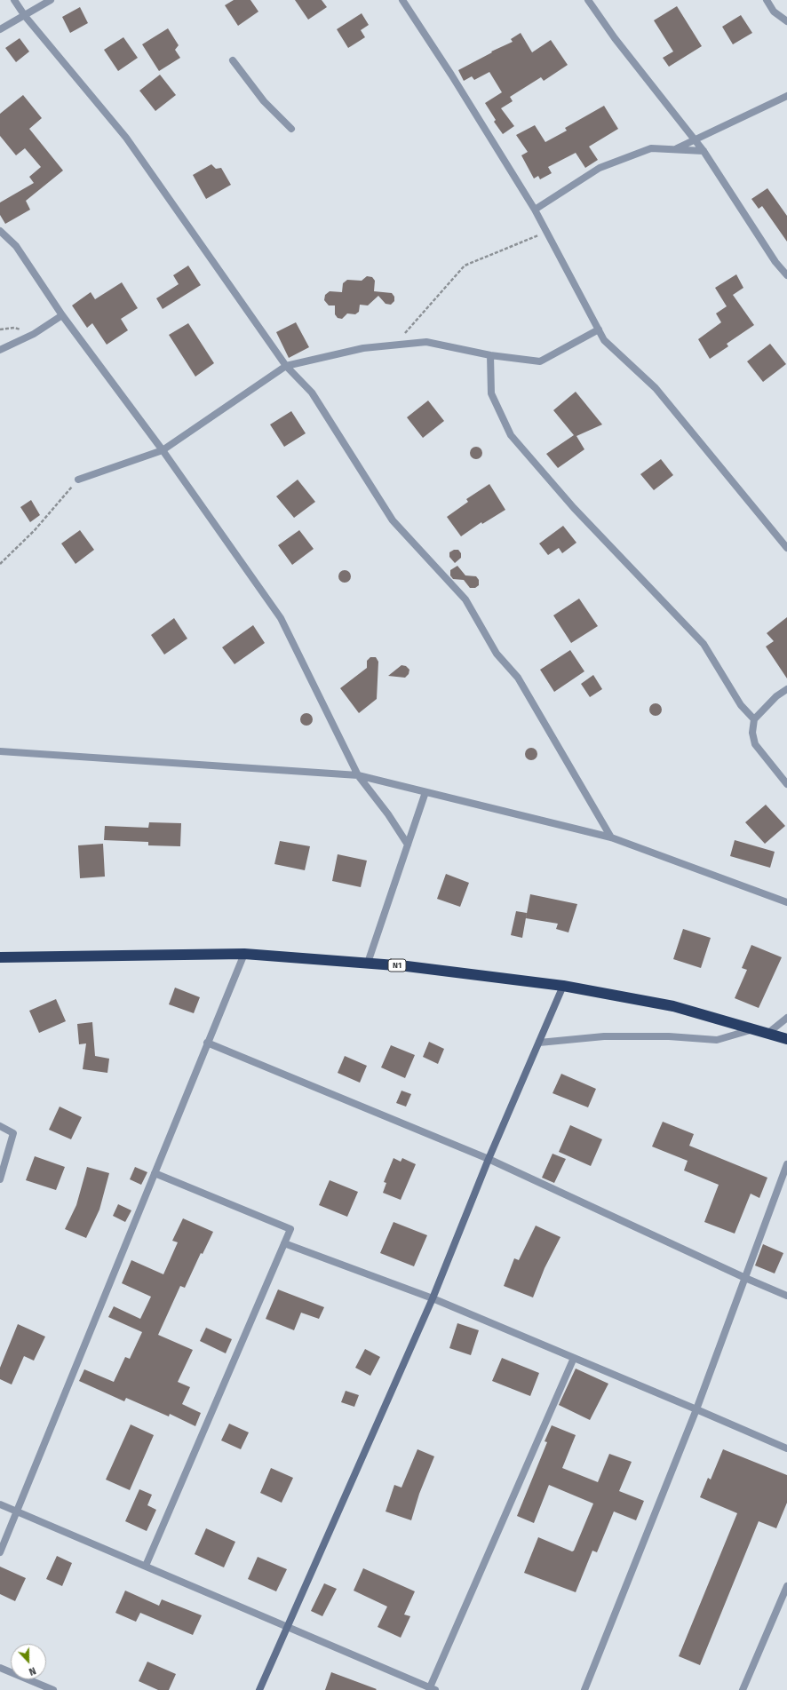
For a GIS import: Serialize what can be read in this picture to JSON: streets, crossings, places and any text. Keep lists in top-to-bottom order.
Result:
{
  "streets": {
    "highway": ["N1"]
  },
  "north": "bottom"
}
